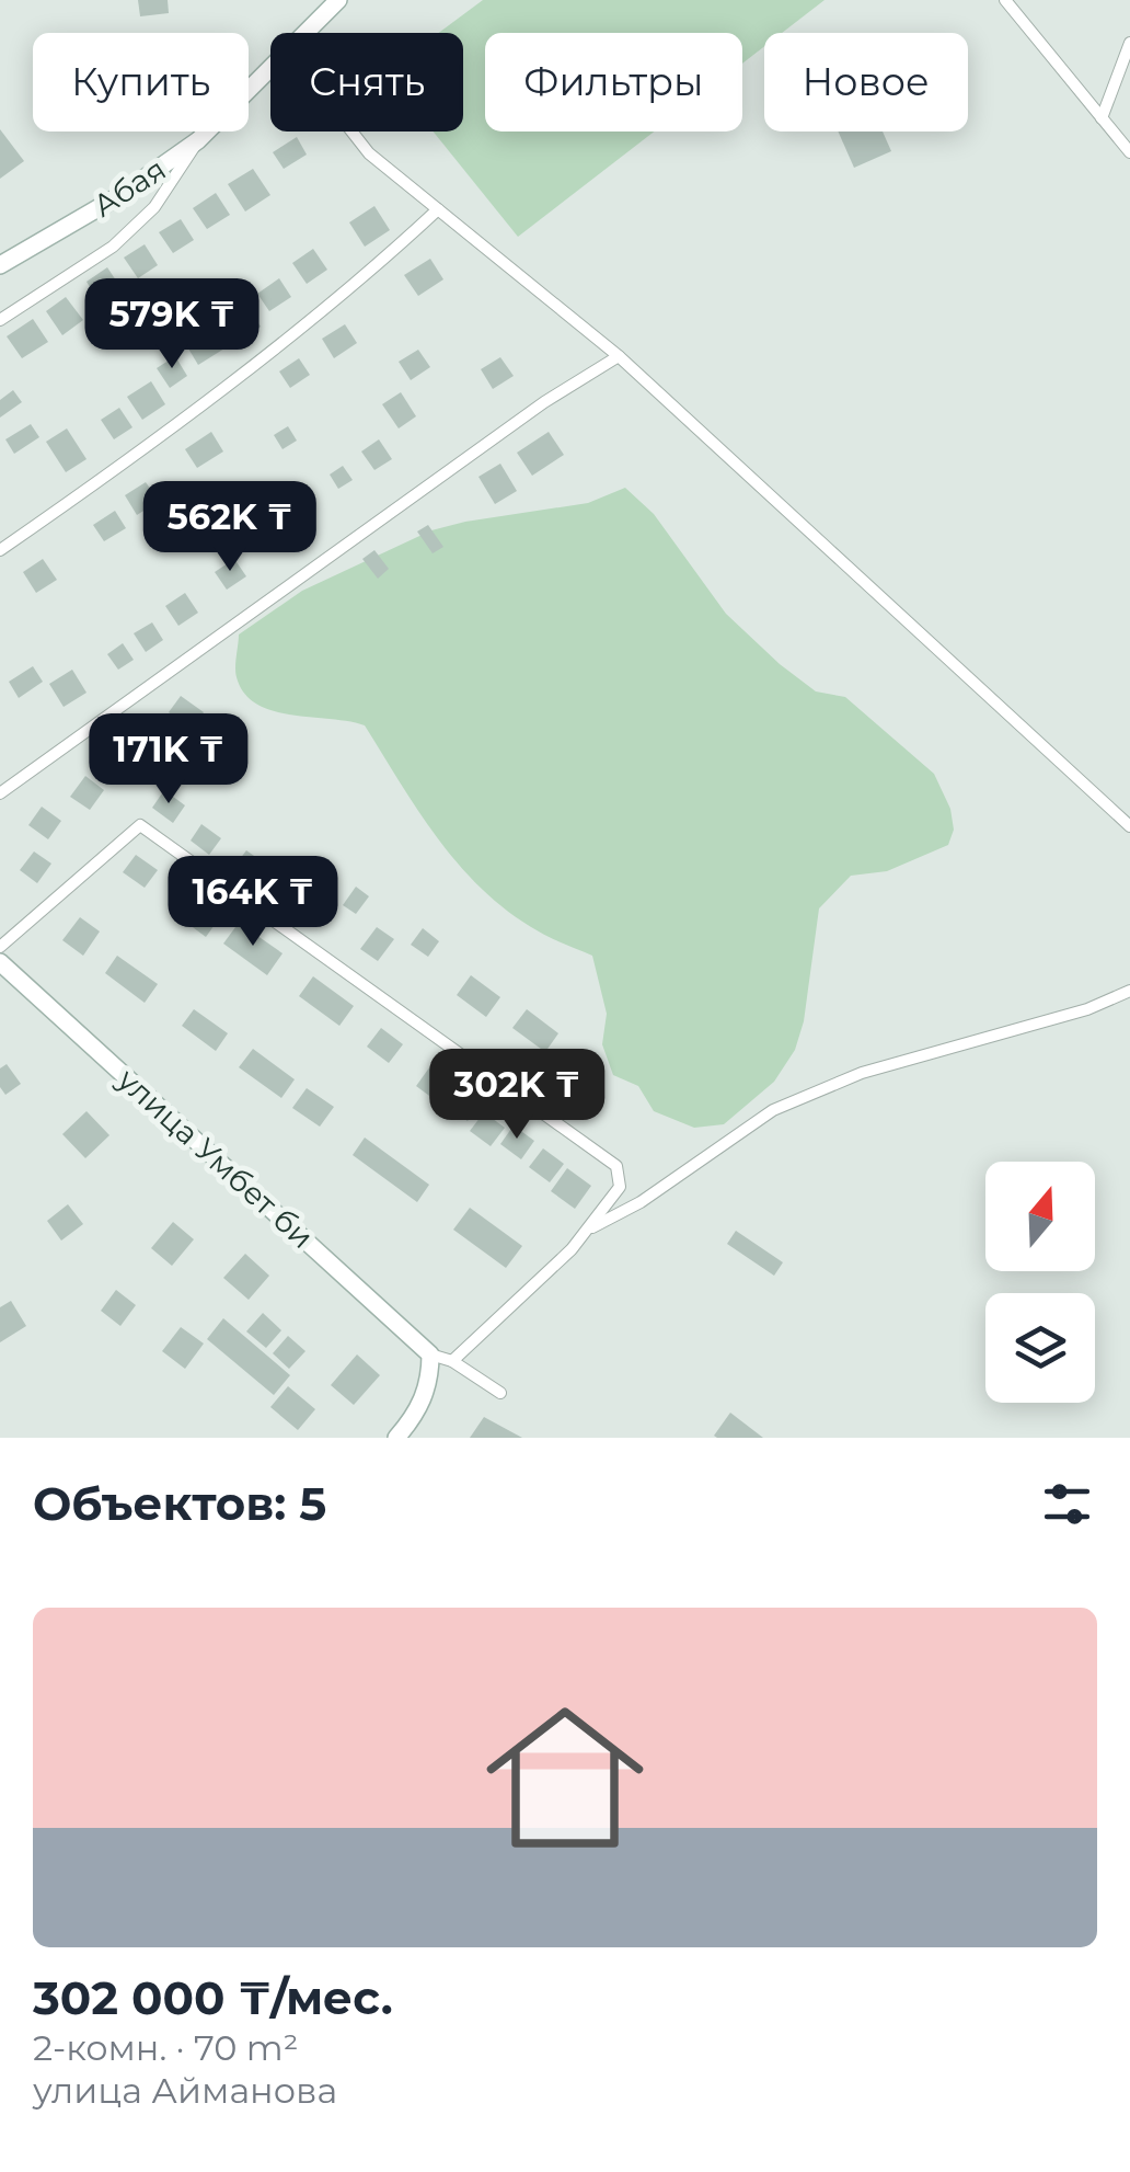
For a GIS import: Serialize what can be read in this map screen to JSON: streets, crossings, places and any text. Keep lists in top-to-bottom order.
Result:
{
  "streets": {
    "street": ["Абая", "улица Умбет би"]
  },
  "north": "top",
  "page": {
    "chip": [
      "Купить",
      "Снять",
      "Фильтры",
      "Новое"
    ],
    "price": [
      "579K ₸",
      "562K ₸",
      "171K ₸",
      "164K ₸",
      "302K ₸"
    ],
    "heading": "Объектов: 5",
    "list": [
      {
        "name": "302 000 ₸/мес.",
        "note": "2-комн. · 70 m² · улица Айманова"
      }
    ]
  }
}
